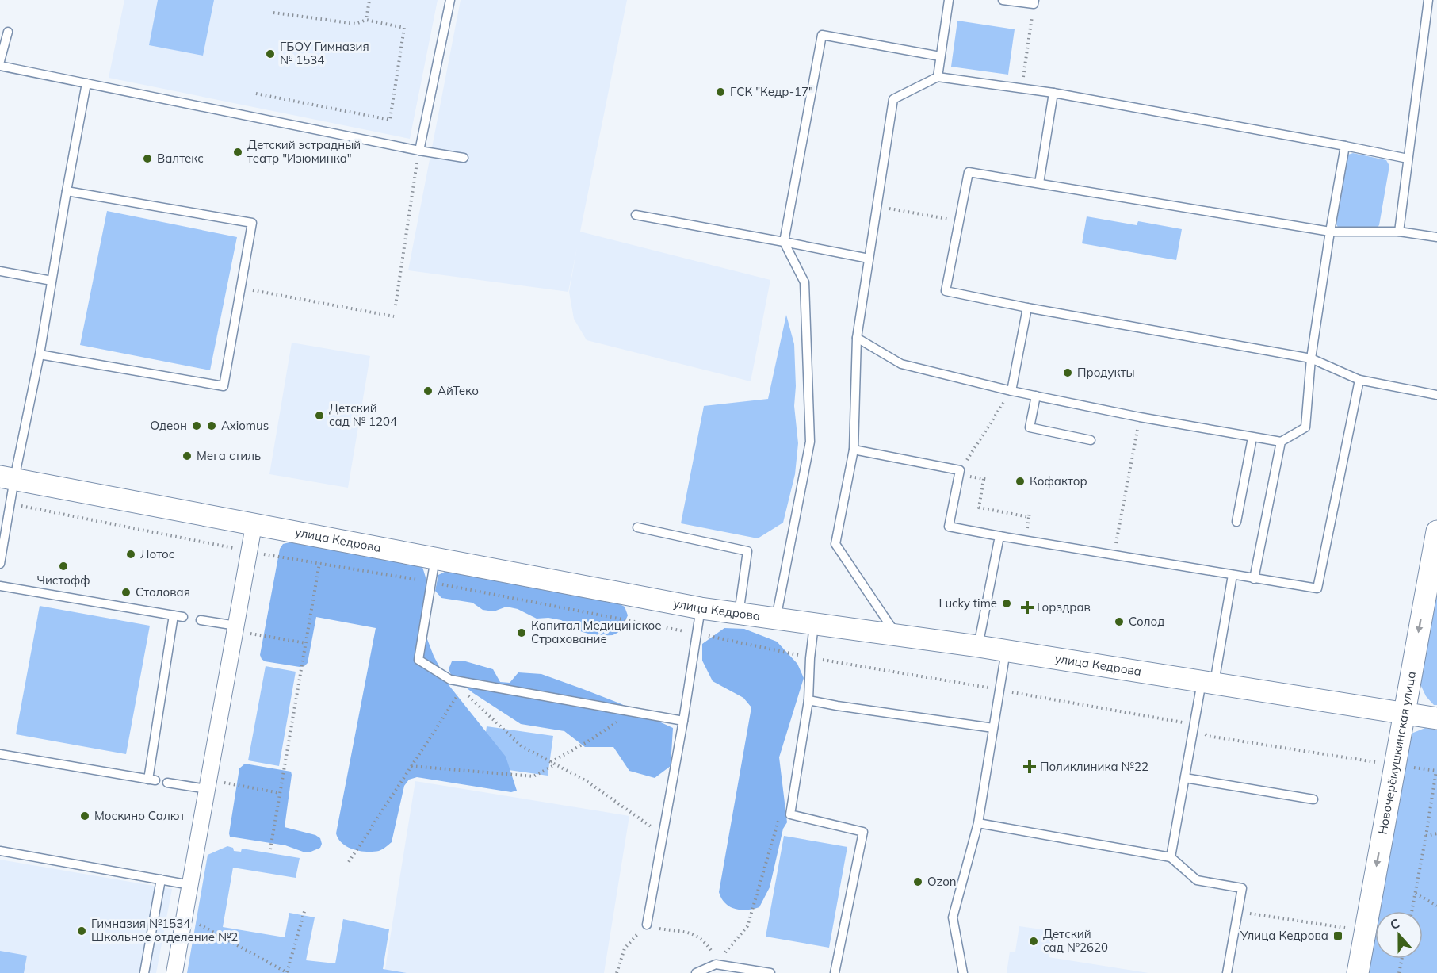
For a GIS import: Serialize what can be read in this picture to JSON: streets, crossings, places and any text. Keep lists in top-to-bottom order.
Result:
{
  "streets": {
    "street": ["улица Кедрова", "Новочерёмушкинская улица"]
  },
  "crossings": [
    ["улица Кедрова", "Новочерёмушкинская улица"]
  ],
  "one_way": ["Новочерёмушкинская улица"],
  "places": {
    "other": [
      "ГБОУ Гимназия № 1534",
      "ГСК \"Кедр-17\"",
      "Детский эстрадный театр \"Изюминка\"",
      "Валтекс",
      "Продукты",
      "АйТеко",
      "Детский сад № 1204",
      "Одеон",
      "Axiomus",
      "Мега стиль",
      "Кофактор",
      "Лотос",
      "Чистофф",
      "Столовая",
      "Lucky time",
      "Солод",
      "Капитал Медицинское Страхование",
      "Москино Салют",
      "Ozon",
      "Гимназия №1534 Школьное отделение №2",
      "Детский сад №2620"
    ],
    "health": ["Горздрав", "Поликлиника №22"],
    "transit": ["Улица Кедрова"]
  },
  "north": "top"
}
